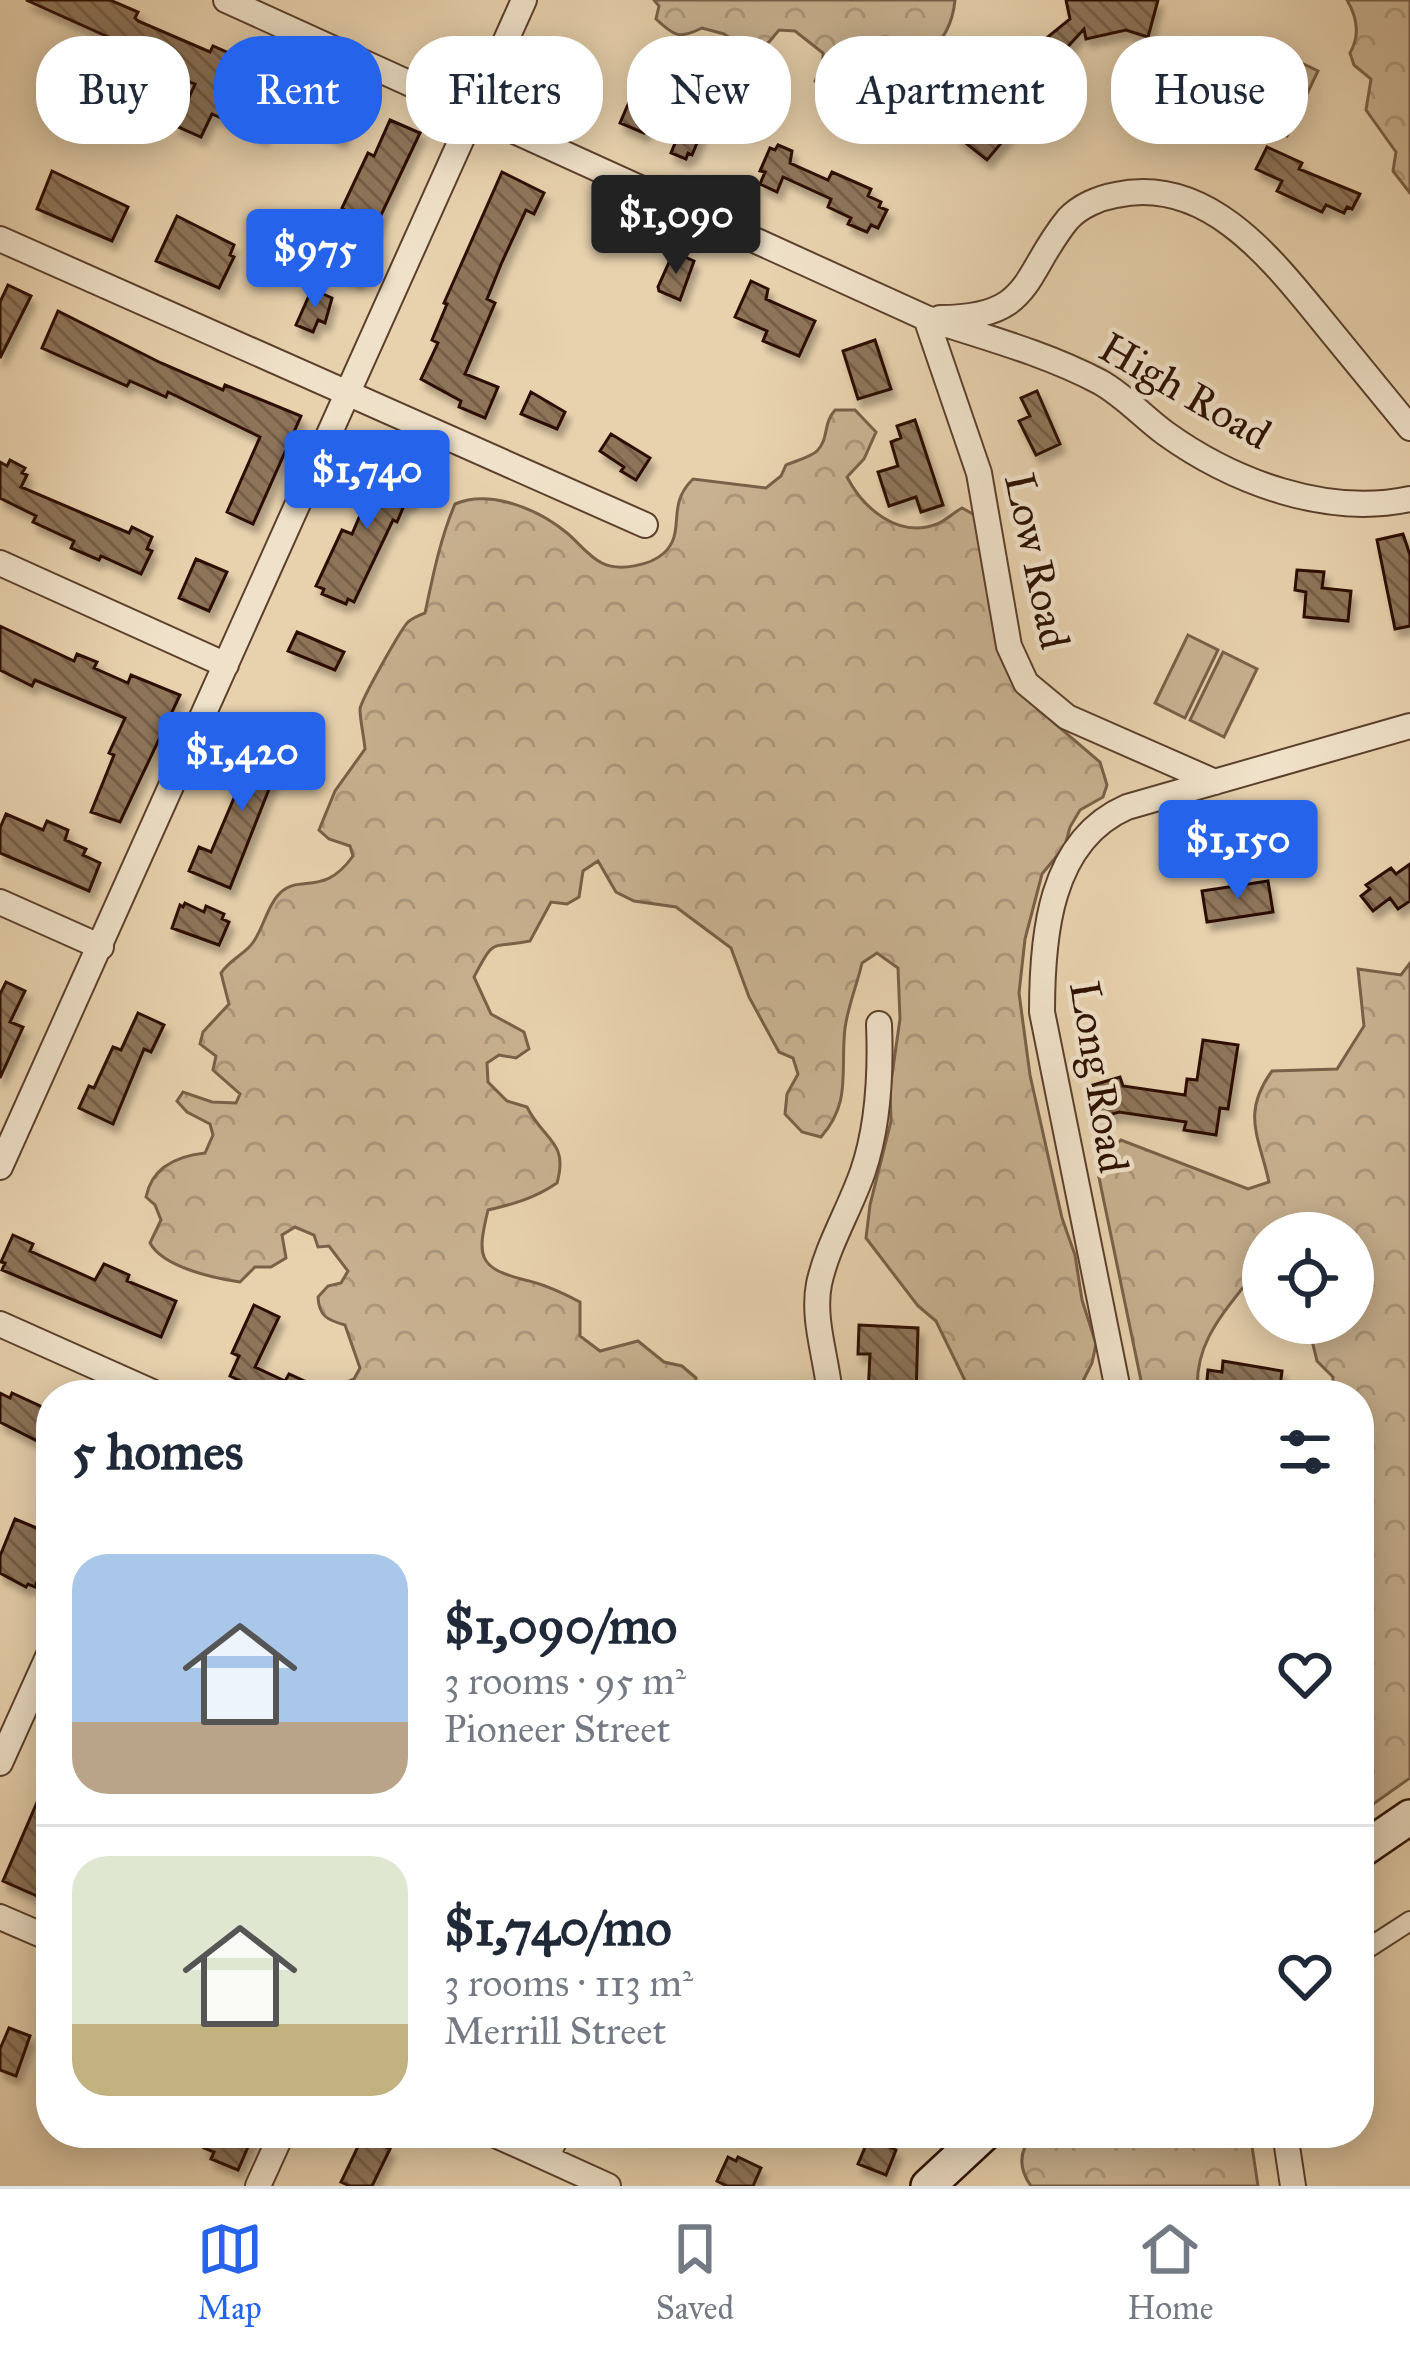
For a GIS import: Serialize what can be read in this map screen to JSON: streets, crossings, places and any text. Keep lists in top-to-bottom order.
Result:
{
  "streets": {
    "street": ["High Road", "Low Road", "Long Road"]
  },
  "crossings": [
    ["High Road", "Low Road"],
    ["Low Road", "Long Road"]
  ],
  "page": {
    "chip": [
      "Buy",
      "Rent",
      "Filters",
      "New",
      "Apartment",
      "House"
    ],
    "price": [
      "$1,090",
      "$975",
      "$1,740",
      "$1,420",
      "$1,150"
    ],
    "heading": "5 homes",
    "list": [
      {
        "name": "$1,090/mo",
        "note": "3 rooms · 95 m² · Pioneer Street"
      },
      {
        "name": "$1,740/mo",
        "note": "3 rooms · 113 m² · Merrill Street"
      }
    ],
    "tabs": ["Map", "Saved", "Home"]
  }
}
